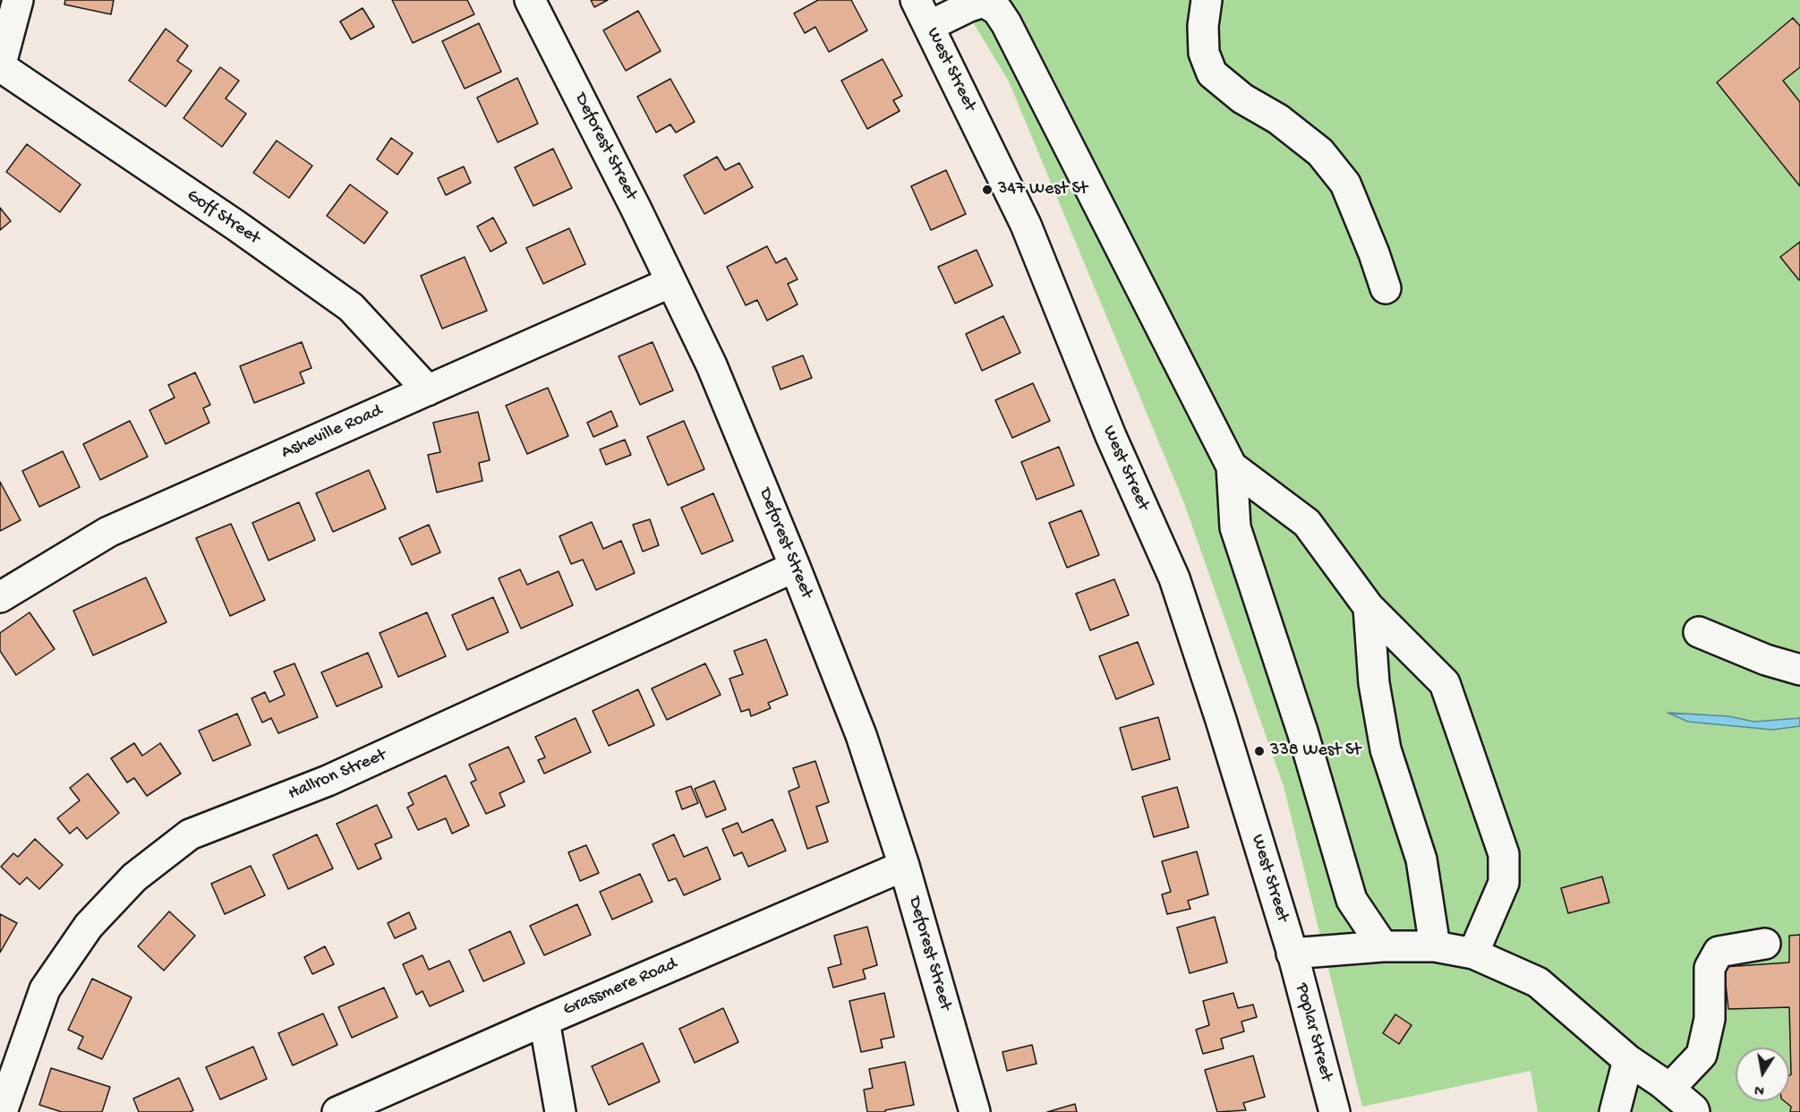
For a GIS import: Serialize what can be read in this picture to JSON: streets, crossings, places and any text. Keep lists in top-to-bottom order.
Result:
{
  "streets": {
    "street": [
      "West Street",
      "Deforest Street",
      "Goff Street",
      "Asheville Road",
      "Hallron Street",
      "Grassmere Road",
      "Poplar Street"
    ]
  },
  "crossings": [
    ["West Street", "Poplar Street"],
    ["Deforest Street", "Asheville Road"],
    ["Deforest Street", "Hallron Street"],
    ["Deforest Street", "Grassmere Road"],
    ["Goff Street", "Asheville Road"]
  ],
  "places": ["347 West St", "338 West St"],
  "north": "bottom"
}
